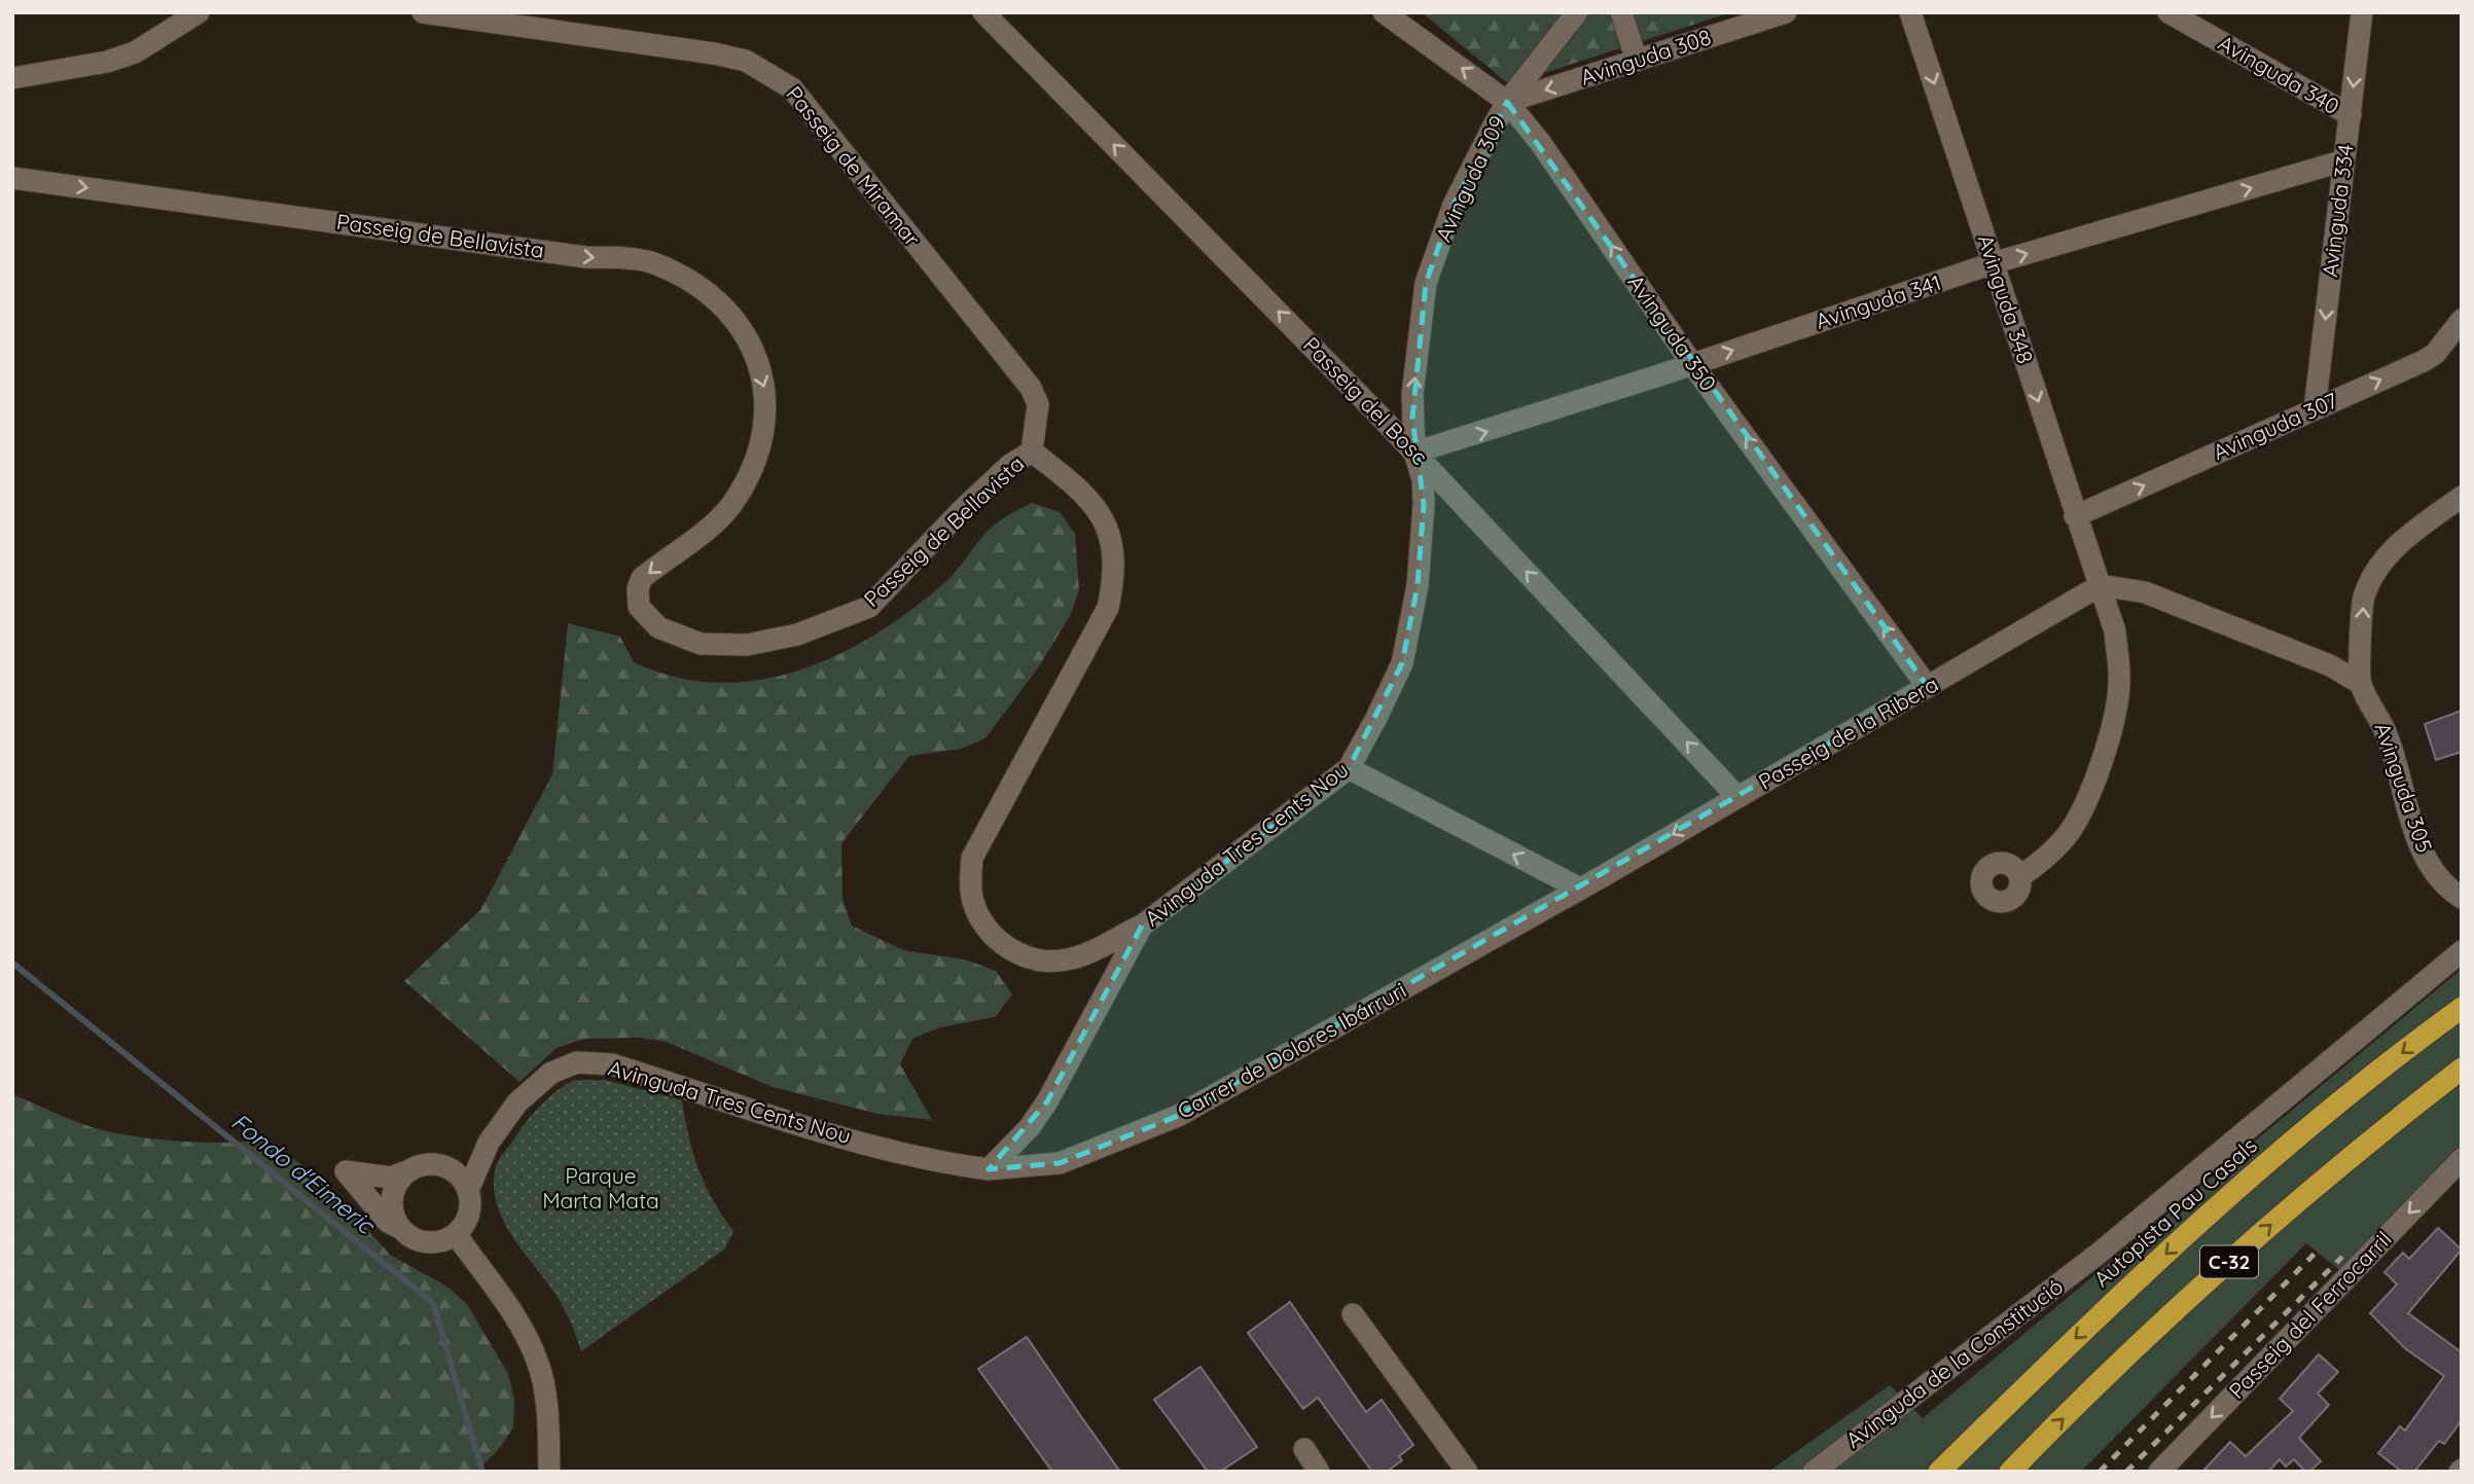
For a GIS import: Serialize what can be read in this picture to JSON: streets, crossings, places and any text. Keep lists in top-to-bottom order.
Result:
{
  "streets": {
    "highway": ["Autopista Pau Casals", "C-32"],
    "street": [
      "Avinguda 308",
      "Avinguda 340",
      "Passeig de Miramar",
      "Avinguda 309",
      "Avinguda 334",
      "Passeig de Bellavista",
      "Avinguda 348",
      "Avinguda 341",
      "Avinguda 350",
      "Passeig del Bosc",
      "Avinguda 307",
      "Passeig de la Ribera",
      "Avinguda 305",
      "Avinguda Tres Cents Nou",
      "Carrer de Dolores Ibárruri",
      "Passeig del Ferrocarril",
      "Avinguda de la Constitució"
    ]
  },
  "crossings": [
    ["Avinguda 308", "Avinguda 309"],
    ["Avinguda 308", "Avinguda 350"],
    ["Avinguda 340", "Avinguda 334"],
    ["Passeig de Miramar", "Passeig de Bellavista"],
    ["Avinguda 309", "Avinguda 341"],
    ["Avinguda 309", "Avinguda 350"],
    ["Avinguda 309", "Passeig del Bosc"],
    ["Avinguda 309", "Avinguda Tres Cents Nou"],
    ["Avinguda 334", "Avinguda 341"],
    ["Avinguda 334", "Avinguda 307"],
    ["Passeig de Bellavista", "Avinguda Tres Cents Nou"],
    ["Avinguda 348", "Avinguda 341"],
    ["Avinguda 348", "Avinguda 307"],
    ["Avinguda 348", "Passeig de la Ribera"],
    ["Avinguda 341", "Avinguda 350"],
    ["Avinguda 341", "Passeig del Bosc"],
    ["Avinguda 341", "Avinguda Tres Cents Nou"],
    ["Avinguda 350", "Passeig de la Ribera"],
    ["Passeig del Bosc", "Passeig de la Ribera"],
    ["Passeig del Bosc", "Avinguda Tres Cents Nou"],
    ["Passeig de la Ribera", "Carrer de Dolores Ibárruri"],
    ["Avinguda Tres Cents Nou", "Carrer de Dolores Ibárruri"]
  ],
  "one_way": [
    "Avinguda 308",
    "Avinguda 309",
    "Avinguda 334",
    "Avinguda 348",
    "Avinguda 341",
    "Avinguda 350",
    "Passeig del Bosc",
    "Avinguda 307",
    "Avinguda 305",
    "Passeig del Ferrocarril"
  ],
  "water": ["Fondo d'Eimeric"],
  "parks": ["Parque Marta Mata"]
}
